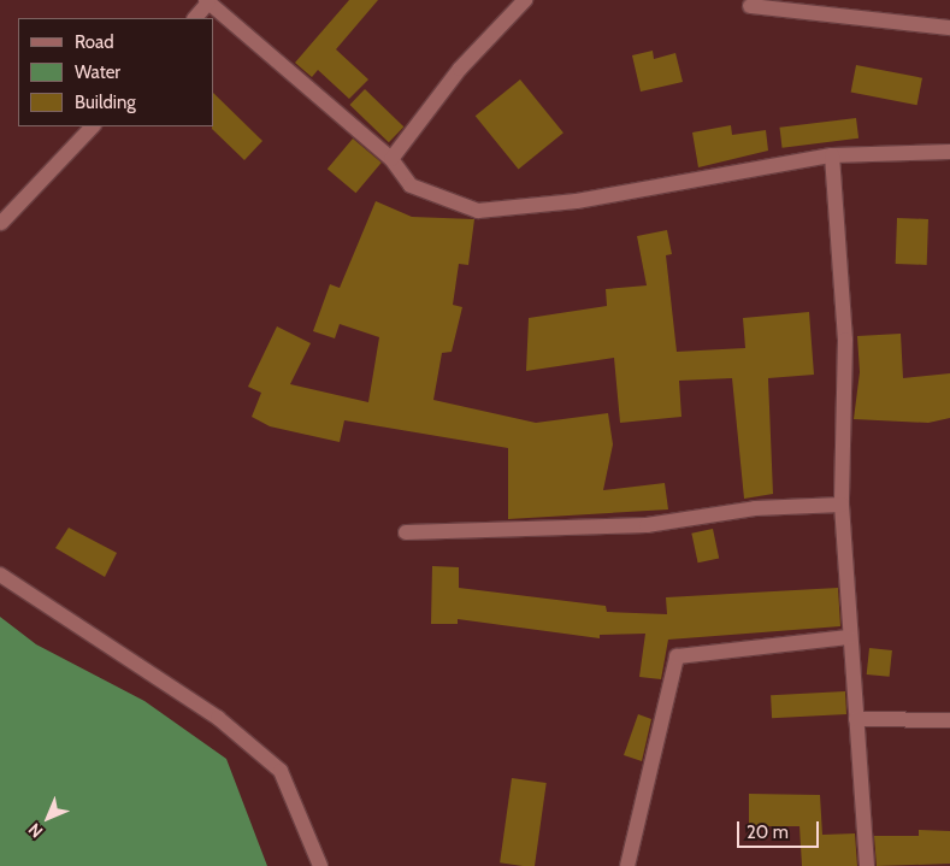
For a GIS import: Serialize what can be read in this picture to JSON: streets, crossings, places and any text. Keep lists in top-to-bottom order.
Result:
{
  "legend": ["Road", "Water", "Building"],
  "scale_bar": "20 m",
  "north": "bottom left"
}
